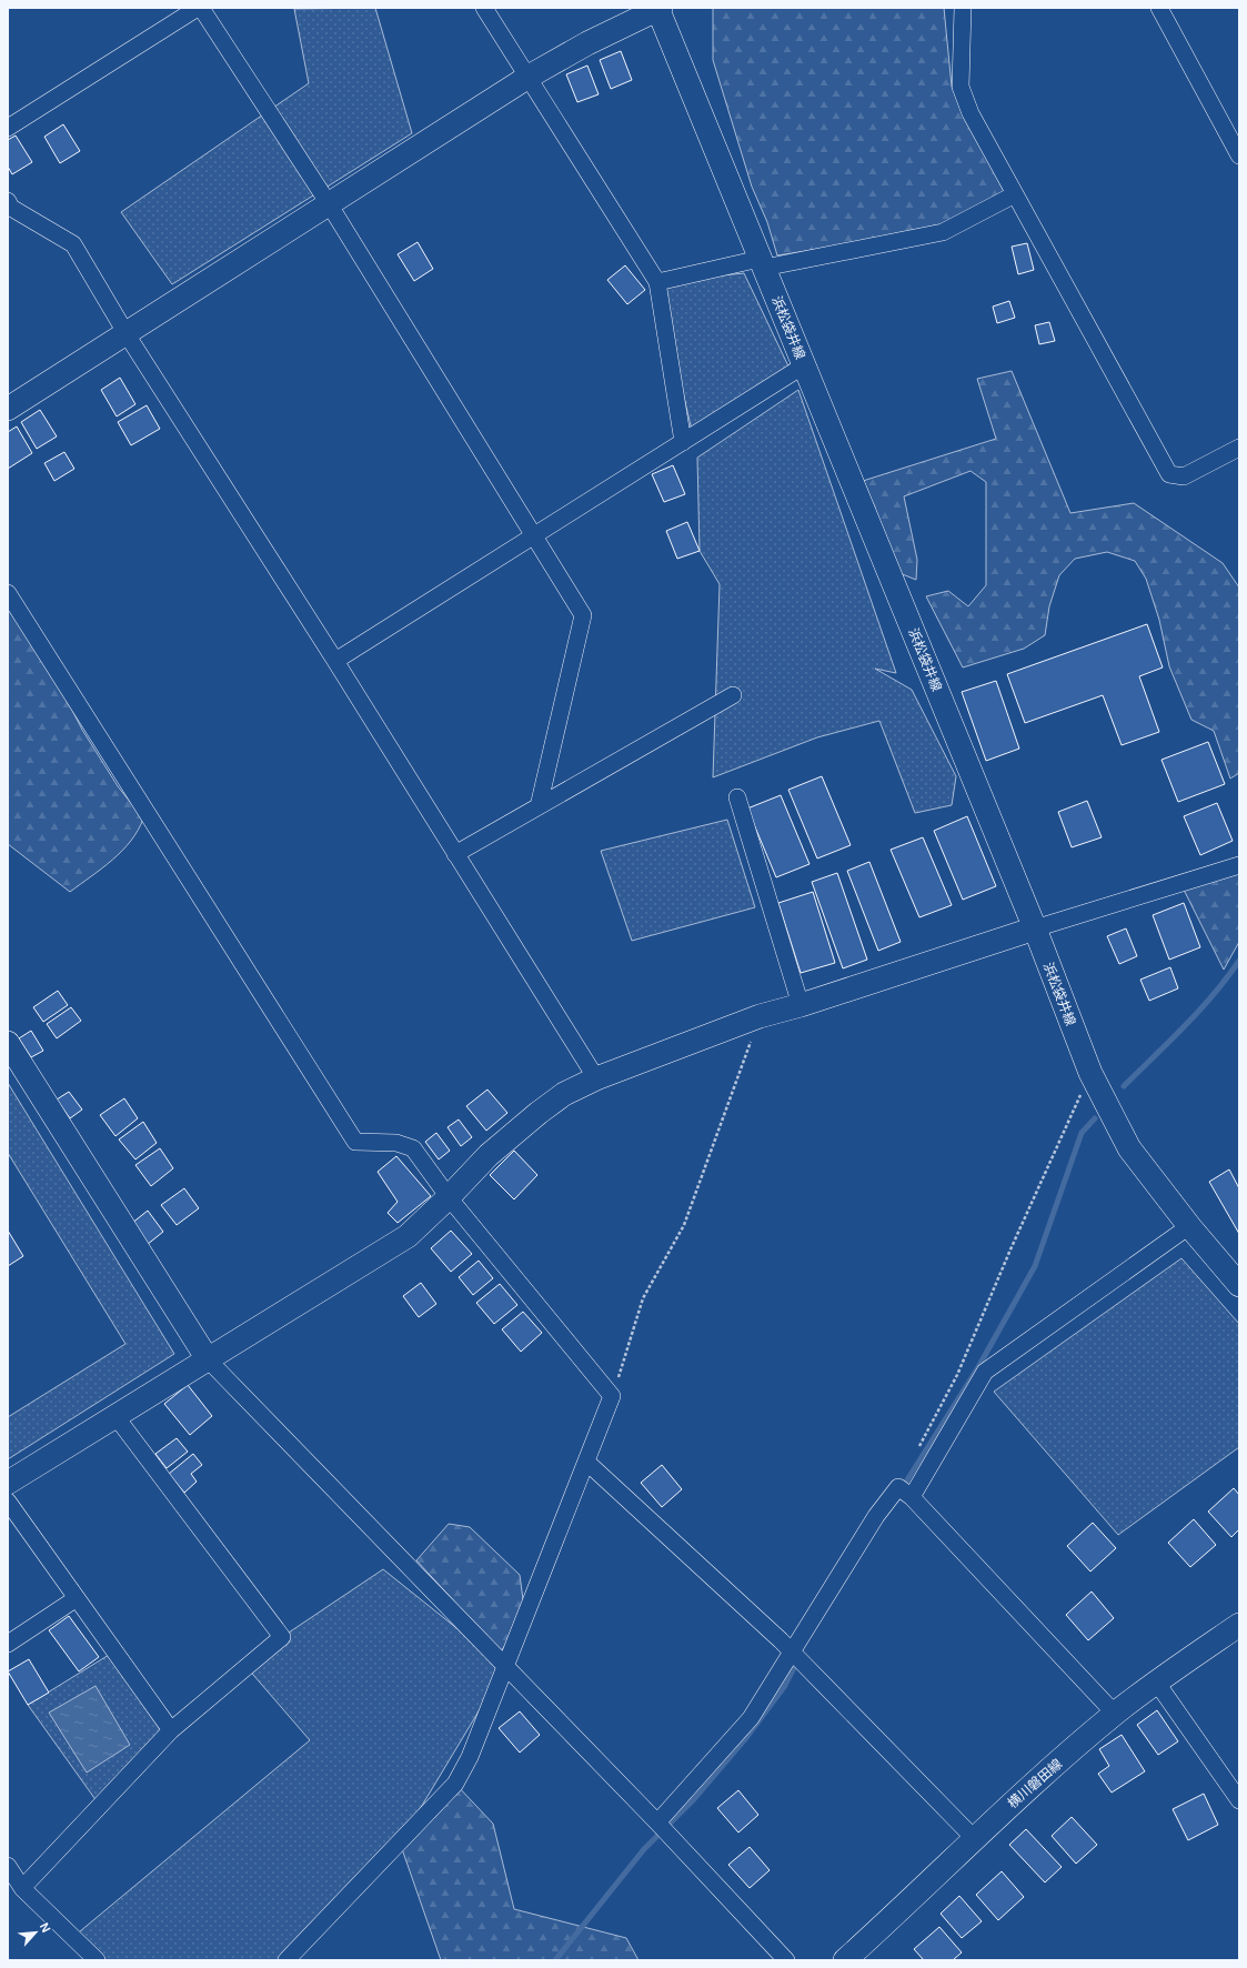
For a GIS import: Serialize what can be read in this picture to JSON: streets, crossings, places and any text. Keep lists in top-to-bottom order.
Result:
{
  "streets": {
    "street": ["浜松袋井線", "横川磐田線"]
  },
  "north": "top right"
}
